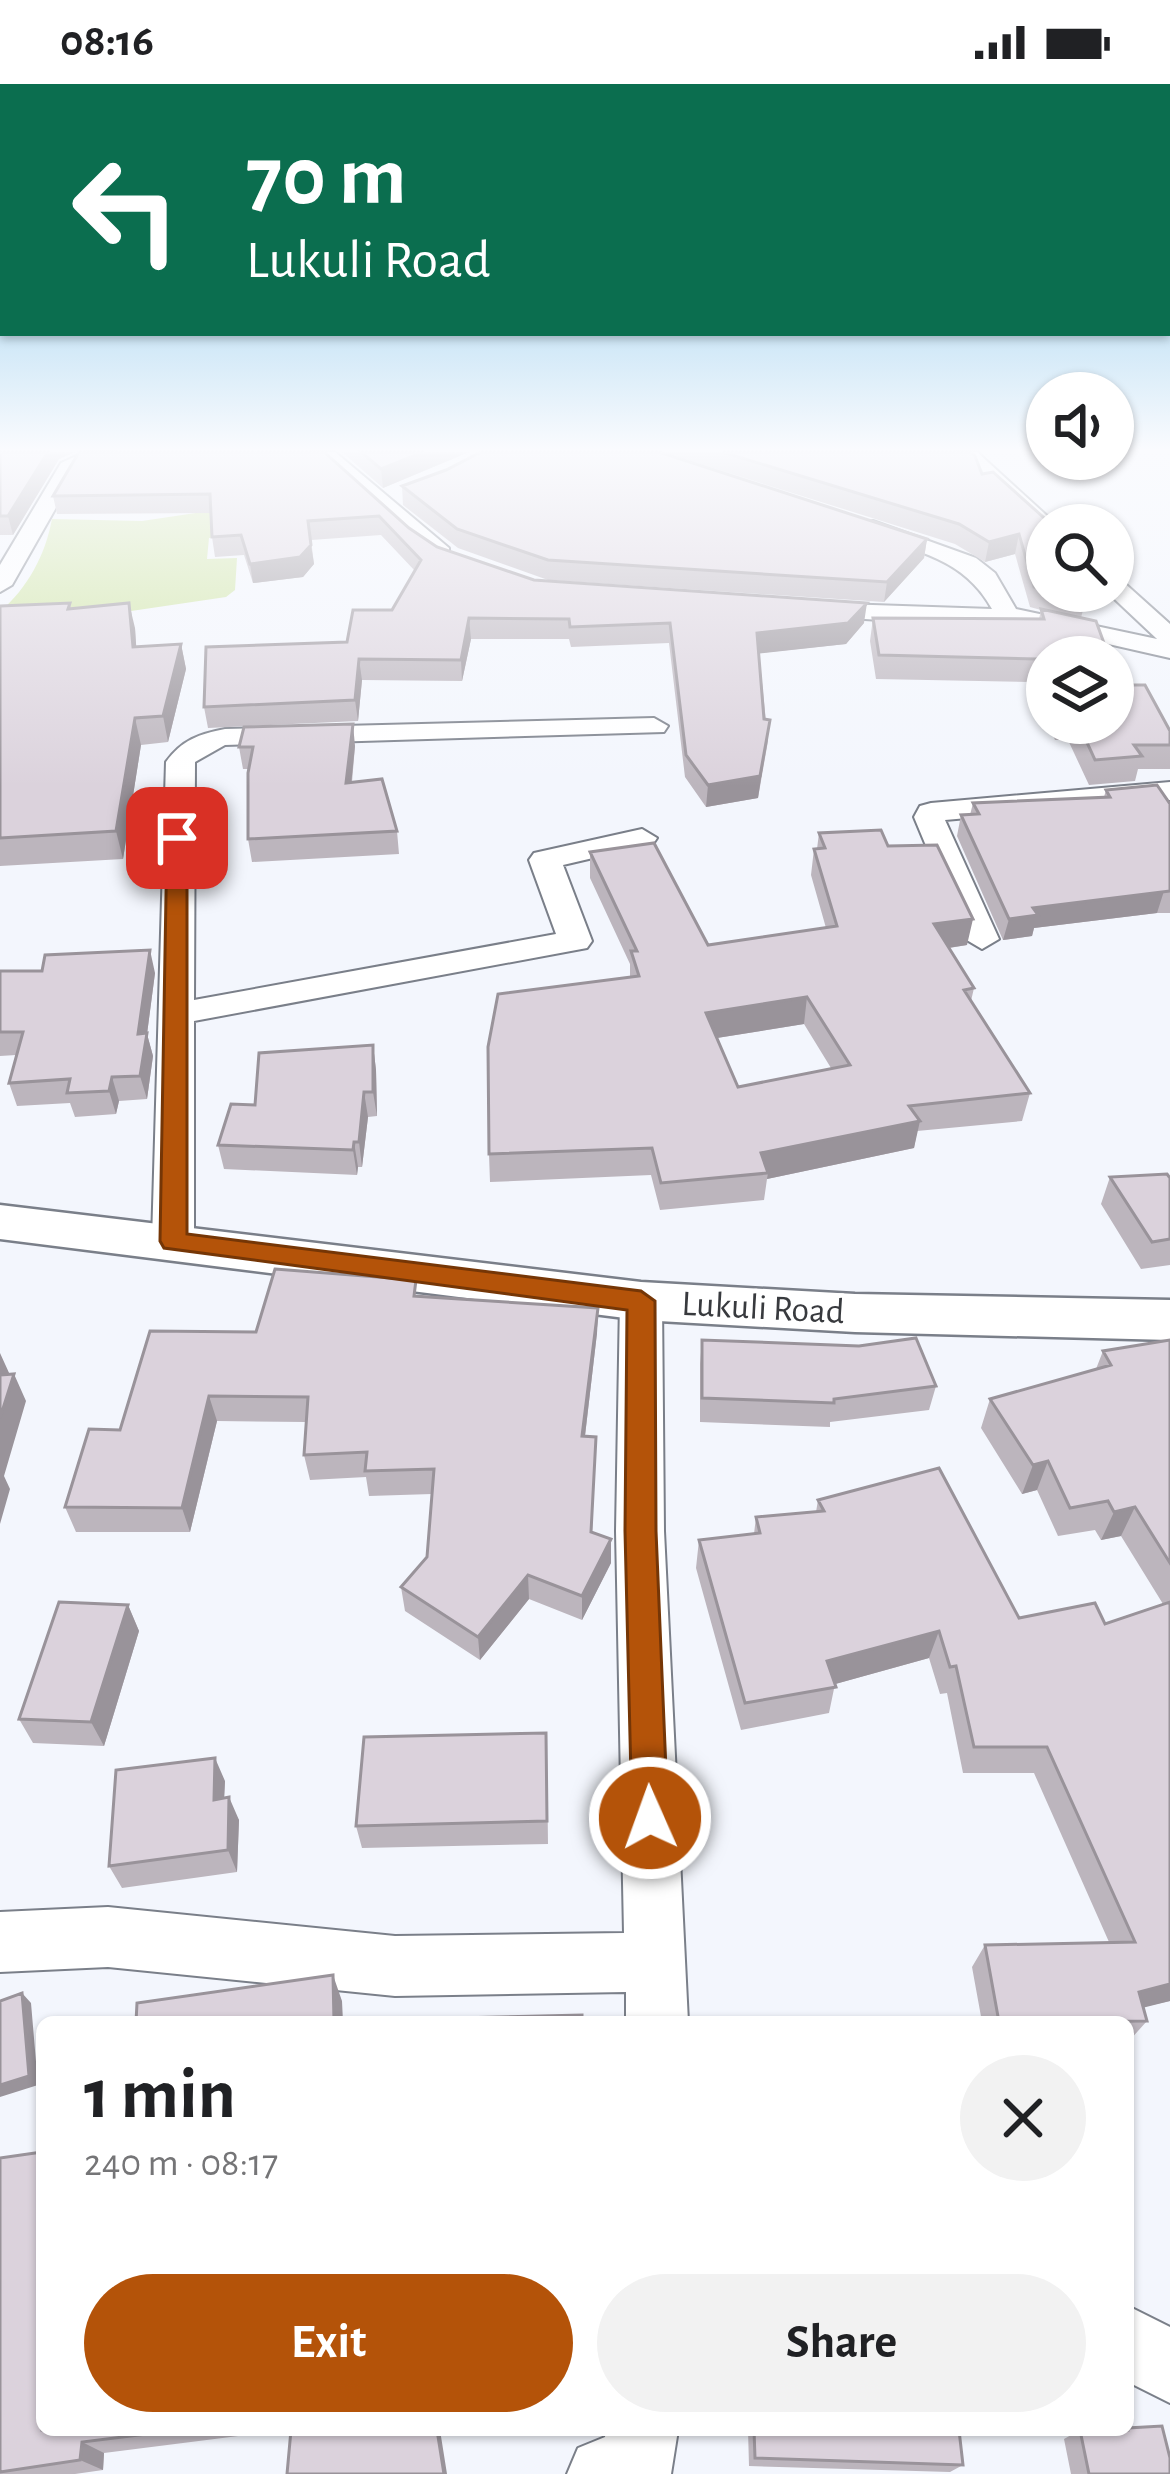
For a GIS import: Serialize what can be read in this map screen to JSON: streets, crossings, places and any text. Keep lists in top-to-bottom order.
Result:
{
  "streets": {
    "street": ["Lukuli Road"]
  },
  "page": {
    "status": "08:16",
    "turn": ["70 m", "Lukuli Road"],
    "heading": ["1 min", "240 m · 08:17"],
    "buttons": ["Exit", "Share"]
  }
}
